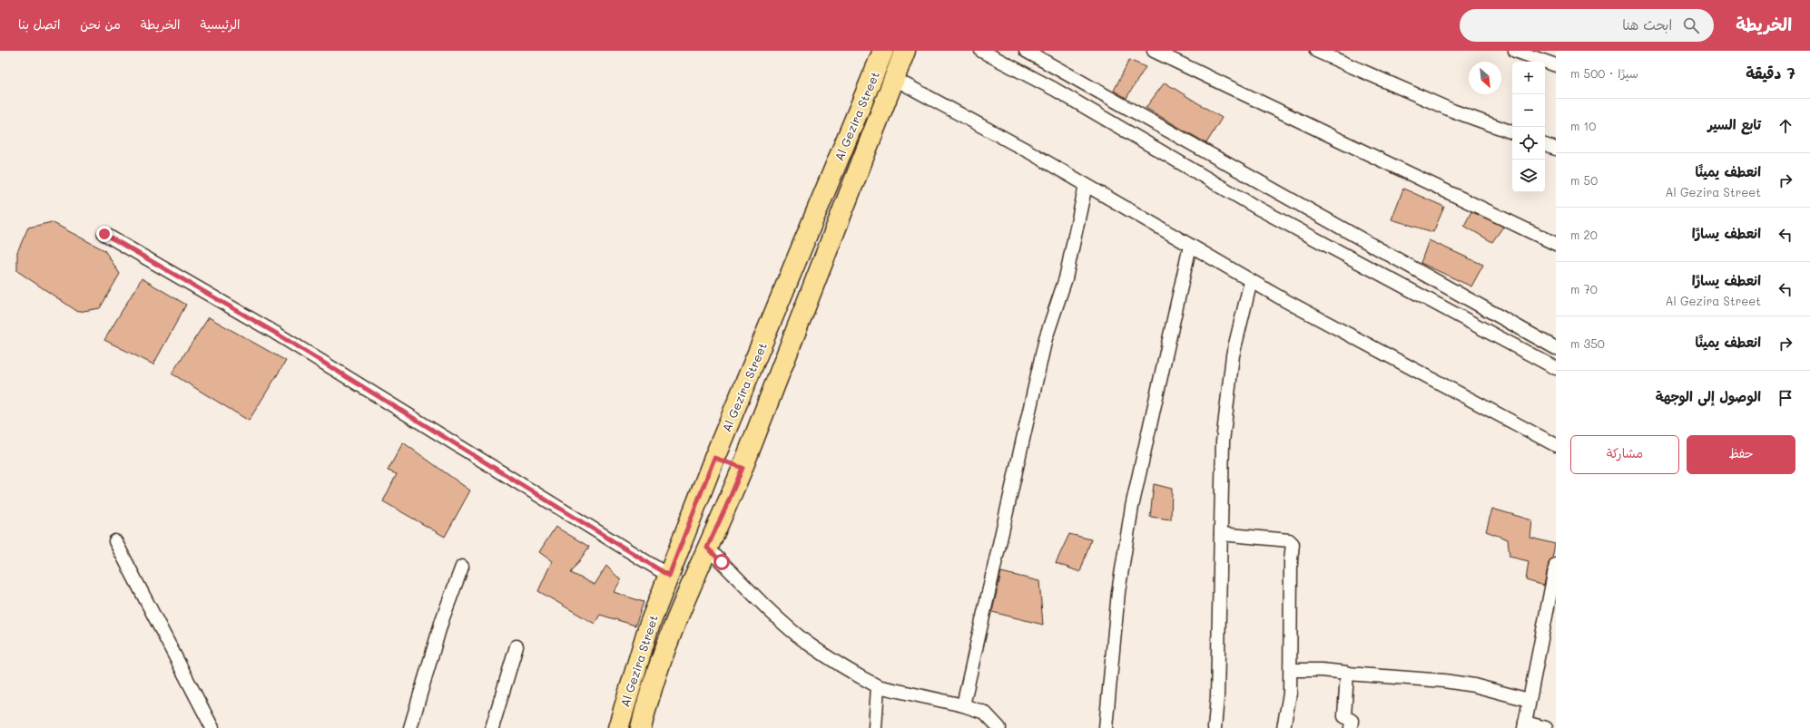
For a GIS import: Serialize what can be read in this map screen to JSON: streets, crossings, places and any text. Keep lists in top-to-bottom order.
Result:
{
  "streets": {
    "main road": ["Al Gezira Street"]
  },
  "north": "bottom right",
  "page": {
    "header": "الخريطة",
    "search": "ابحث هنا",
    "nav": [
      "الرئيسية",
      "الخريطة",
      "من نحن",
      "اتصل بنا"
    ],
    "heading": ["7 دقيقة", "سيرًا · 500 m"],
    "map_buttons": ["+", "−"],
    "list": [
      ["تابع السير", "10 m"],
      ["انعطف يمينًا", "Al Gezira Street", "50 m"],
      ["انعطف يسارًا", "20 m"],
      ["انعطف يسارًا", "Al Gezira Street", "70 m"],
      ["انعطف يمينًا", "350 m"],
      "الوصول إلى الوجهة"
    ],
    "buttons": ["حفظ", "مشاركة"]
  }
}
